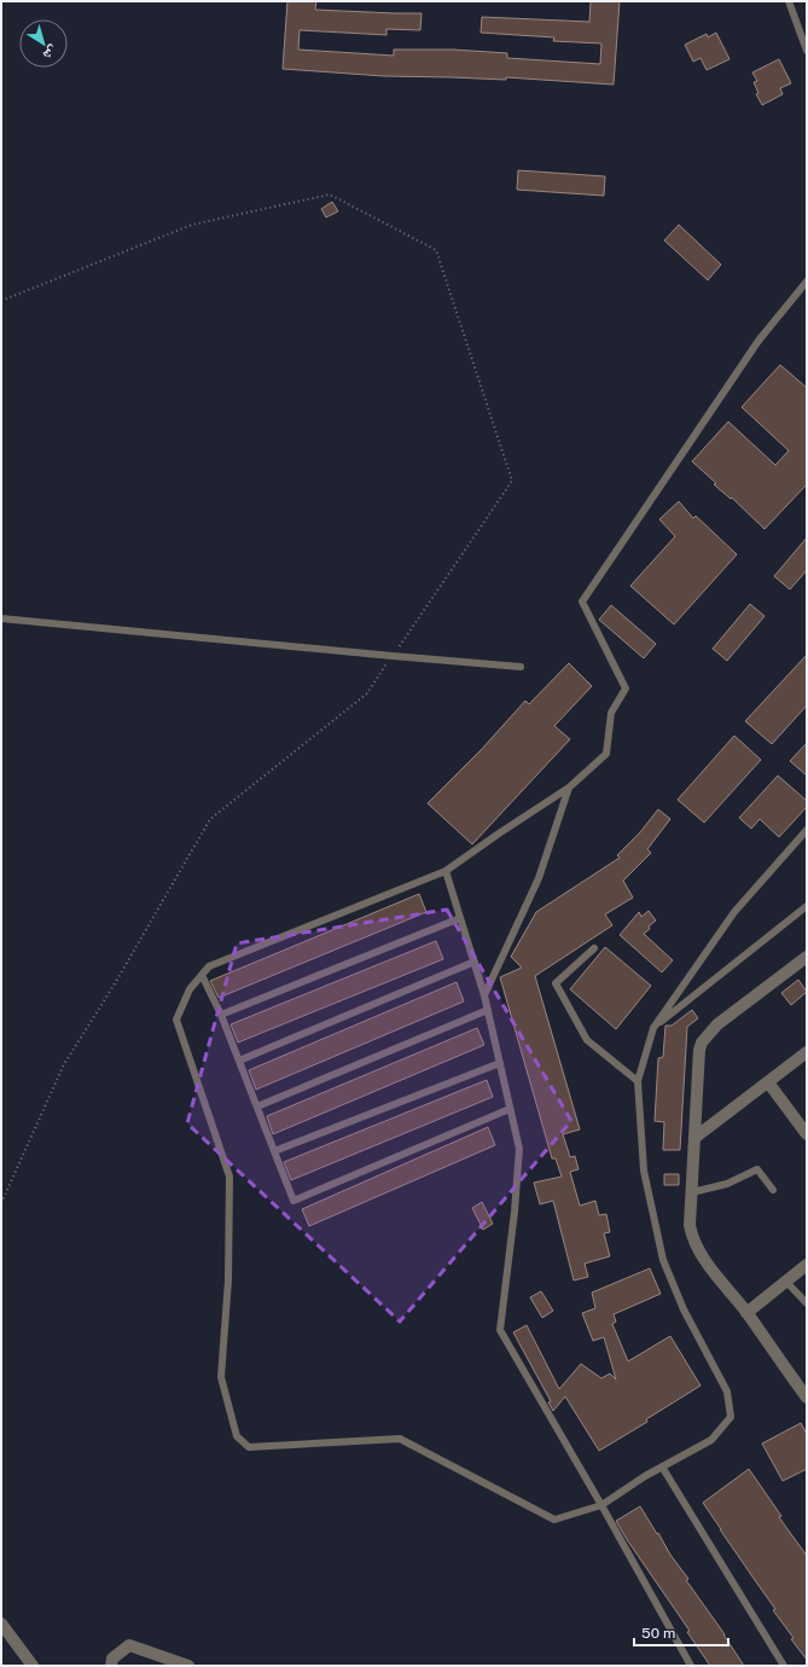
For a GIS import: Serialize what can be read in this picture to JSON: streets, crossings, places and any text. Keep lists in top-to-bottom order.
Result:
{
  "scale_bar": "50 m",
  "north": "bottom right"
}
